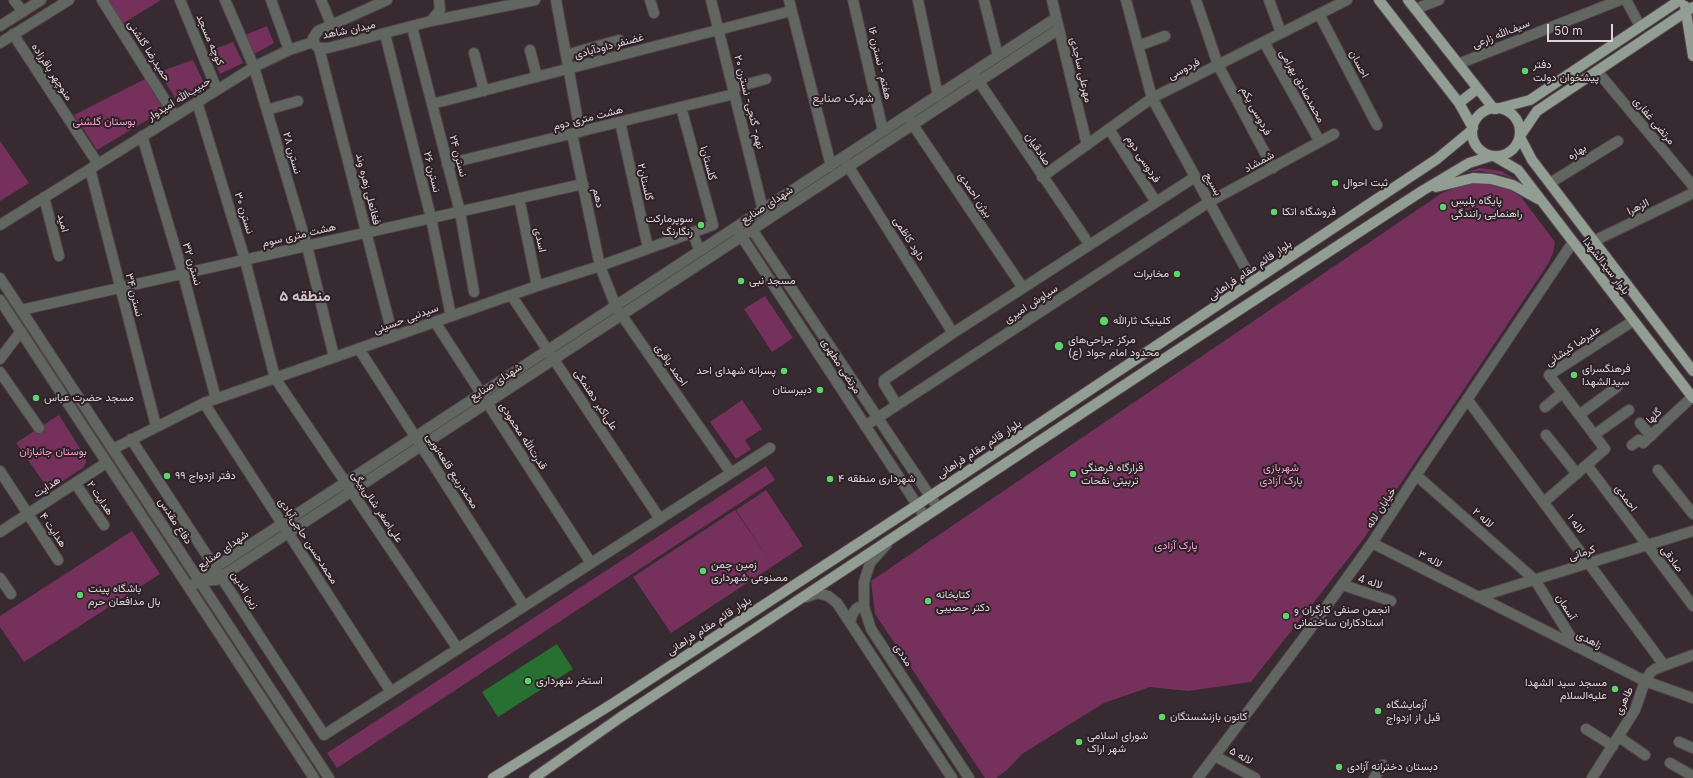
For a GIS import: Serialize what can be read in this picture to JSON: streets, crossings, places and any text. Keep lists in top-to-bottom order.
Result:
{
  "streets": {
    "main road": ["بلوار سیدالشهدا", "بلوار قائم مقام فراهانی"],
    "street": [
      "میدان شاهد",
      "سیف‌الله زارعی",
      "کوچه مسجد",
      "غضنفر داودآبادی",
      "حمیدرضا گلشنی",
      "هفتم - نسترن ۱۶",
      "احسان",
      "فردوسی",
      "مهرعلی ساجدی",
      "منوچهر باقرزاده",
      "محمدصادق بهرامی",
      "حبیب‌الله امیدوار",
      "نهم- گنجی- نسترن ۲۰",
      "فردوسی یکم",
      "هشت متری دوم",
      "مرتضی غفاری",
      "صادقیان",
      "بهاره",
      "نسترن ۲۸",
      "نسترن ۲۴",
      "فردوسی دوم",
      "شمشاد",
      "گلستان۱",
      "نسترن ۲۶",
      "گلستان۲",
      "بسیج",
      "فغانعلی زهره وند",
      "بیژن احمدی",
      "دهم",
      "شهدای صنایع",
      "الزهرا",
      "نسترن ۳۰",
      "امید",
      "هشت متری سوم",
      "داود کاظمی",
      "اسدی",
      "نسترن ۳۲",
      "نسترن ۳۴",
      "سیاوش امیری",
      "سیدنبی حسینی",
      "علیرضا کیشانی",
      "احمد باقری",
      "مرتضی مطهری",
      "علی‌اکبر دهنمکی",
      "گلها",
      "قدرت‌الله محمودی",
      "محمدربیع قلعه‌نویی",
      "هدایت",
      "هدایت ۲",
      "احمدی",
      "علی‌اصغر شالی‌بیگی",
      "خیابان لاله",
      "لاله ۲",
      "دفاع مقدس",
      "لاله ۱",
      "هدایت ۴",
      "محمدحسن حاجی‌آبادی",
      "کرمانی",
      "لاله ۳",
      "صادقی",
      "لاله 4",
      "زین الدین",
      "آسمان",
      "زاهدی",
      "مددی",
      "طاهری",
      "لاله ۵"
    ]
  },
  "crossings": [
    ["میدان شاهد", "حبیب‌الله امیدوار"],
    ["میدان شاهد", "نسترن ۲۴"],
    ["میدان شاهد", "نسترن ۲۶"],
    ["میدان شاهد", "فغانعلی زهره وند"],
    ["کوچه مسجد", "حبیب‌الله امیدوار"],
    ["غضنفر داودآبادی", "نهم- گنجی- نسترن ۲۰"],
    ["غضنفر داودآبادی", "نسترن ۲۴"],
    ["غضنفر داودآبادی", "دهم"],
    ["حمیدرضا گلشنی", "حبیب‌الله امیدوار"],
    ["هفتم - نسترن ۱۶", "شهدای صنایع"],
    ["احسان", "فردوسی"],
    ["فردوسی", "مهرعلی ساجدی"],
    ["فردوسی", "محمدصادق بهرامی"],
    ["فردوسی", "فردوسی یکم"],
    ["فردوسی", "صادقیان"],
    ["فردوسی", "فردوسی دوم"],
    ["فردوسی", "بسیج"],
    ["مهرعلی ساجدی", "شهدای صنایع"],
    ["منوچهر باقرزاده", "حبیب‌الله امیدوار"],
    ["منوچهر باقرزاده", "نسترن ۳۴"],
    ["محمدصادق بهرامی", "شمشاد"],
    ["حبیب‌الله امیدوار", "نسترن ۲۸"],
    ["حبیب‌الله امیدوار", "فغانعلی زهره وند"],
    ["حبیب‌الله امیدوار", "نسترن ۳۰"],
    ["حبیب‌الله امیدوار", "امید"],
    ["حبیب‌الله امیدوار", "نسترن ۳۲"],
    ["حبیب‌الله امیدوار", "نسترن ۳۴"],
    ["نهم- گنجی- نسترن ۲۰", "هشت متری دوم"],
    ["نهم- گنجی- نسترن ۲۰", "شهدای صنایع"],
    ["فردوسی یکم", "شمشاد"],
    ["هشت متری دوم", "نسترن ۲۴"],
    ["هشت متری دوم", "گلستان۱"],
    ["هشت متری دوم", "گلستان۲"],
    ["هشت متری دوم", "دهم"],
    ["صادقیان", "شهدای صنایع"],
    ["بهاره", "بلوار سیدالشهدا"],
    ["نسترن ۲۸", "هشت متری سوم"],
    ["نسترن ۲۸", "سیدنبی حسینی"],
    ["نسترن ۲۴", "هشت متری سوم"],
    ["شمشاد", "بسیج"],
    ["شمشاد", "سیاوش امیری"],
    ["گلستان۱", "سیدنبی حسینی"],
    ["نسترن ۲۶", "هشت متری سوم"],
    ["نسترن ۲۶", "سیدنبی حسینی"],
    ["گلستان۲", "سیدنبی حسینی"],
    ["بسیج", "بلوار قائم مقام فراهانی"],
    ["بسیج", "سیاوش امیری"],
    ["فغانعلی زهره وند", "هشت متری سوم"],
    ["فغانعلی زهره وند", "سیدنبی حسینی"],
    ["بیژن احمدی", "شهدای صنایع"],
    ["دهم", "هشت متری سوم"],
    ["دهم", "سیدنبی حسینی"],
    ["دهم", "احمد باقری"],
    ["شهدای صنایع", "داود کاظمی"],
    ["شهدای صنایع", "احمد باقری"],
    ["شهدای صنایع", "مرتضی مطهری"],
    ["شهدای صنایع", "علی‌اکبر دهنمکی"],
    ["شهدای صنایع", "قدرت‌الله محمودی"],
    ["شهدای صنایع", "محمدربیع قلعه‌نویی"],
    ["شهدای صنایع", "علی‌اصغر شالی‌بیگی"],
    ["شهدای صنایع", "دفاع مقدس"],
    ["شهدای صنایع", "محمدحسن حاجی‌آبادی"],
    ["شهدای صنایع", "زین الدین"],
    ["الزهرا", "بلوار سیدالشهدا"],
    ["نسترن ۳۰", "هشت متری سوم"],
    ["نسترن ۳۰", "سیدنبی حسینی"],
    ["نسترن ۳۰", "علی‌اصغر شالی‌بیگی"],
    ["هشت متری سوم", "اسدی"],
    ["هشت متری سوم", "نسترن ۳۲"],
    ["هشت متری سوم", "نسترن ۳۴"],
    ["هشت متری سوم", "دفاع مقدس"],
    ["اسدی", "سیدنبی حسینی"],
    ["نسترن ۳۲", "سیدنبی حسینی"],
    ["بلوار سیدالشهدا", "بلوار قائم مقام فراهانی"],
    ["بلوار سیدالشهدا", "علیرضا کیشانی"],
    ["بلوار سیدالشهدا", "گلها"],
    ["بلوار سیدالشهدا", "خیابان لاله"],
    ["بلوار قائم مقام فراهانی", "مرتضی مطهری"],
    ["نسترن ۳۴", "سیدنبی حسینی"],
    ["سیاوش امیری", "مرتضی مطهری"],
    ["سیدنبی حسینی", "احمد باقری"],
    ["سیدنبی حسینی", "علی‌اکبر دهنمکی"],
    ["سیدنبی حسینی", "قدرت‌الله محمودی"],
    ["سیدنبی حسینی", "محمدربیع قلعه‌نویی"],
    ["سیدنبی حسینی", "علی‌اصغر شالی‌بیگی"],
    ["سیدنبی حسینی", "دفاع مقدس"],
    ["سیدنبی حسینی", "محمدحسن حاجی‌آبادی"],
    ["سیدنبی حسینی", "زین الدین"],
    ["علیرضا کیشانی", "احمدی"],
    ["علیرضا کیشانی", "لاله ۱"],
    ["هدایت", "هدایت ۲"],
    ["هدایت", "هدایت ۴"],
    ["احمدی", "کرمانی"],
    ["احمدی", "صادقی"],
    ["خیابان لاله", "لاله ۲"],
    ["خیابان لاله", "لاله ۱"],
    ["خیابان لاله", "لاله ۳"],
    ["خیابان لاله", "لاله 4"],
    ["خیابان لاله", "لاله ۵"],
    ["لاله ۲", "کرمانی"],
    ["لاله ۲", "آسمان"],
    ["لاله ۱", "کرمانی"],
    ["لاله ۱", "طاهری"],
    ["محمدحسن حاجی‌آبادی", "زین الدین"],
    ["کرمانی", "لاله ۳"],
    ["کرمانی", "صادقی"],
    ["کرمانی", "آسمان"],
    ["کرمانی", "زاهدی"],
    ["لاله ۳", "زاهدی"],
    ["آسمان", "زاهدی"],
    ["زاهدی", "طاهری"]
  ],
  "districts": ["شهرک صنایع", "منطقه ۵"],
  "parks": [
    "بوستان گلشنی",
    "بوستان جانبازان",
    "شهربازی پارک آزادی",
    "پارک آزادی"
  ],
  "places": [
    "دفتر پیشخوان دولت",
    "ثبت احوال",
    "پایگاه پلیس راهنمایی رانندگی",
    "فروشگاه اتکا",
    "سوپرمارکت رنگارنگ",
    "مخابرات",
    "مسجد نبی",
    "کلینیک ثارالله",
    "مرکز جراحی‌های محدود امام جواد (ع)",
    "پسرانه شهدای احد",
    "فرهنگسرای سیدالشهدا",
    "دبیرستان",
    "مسجد حضرت عباس",
    "قرارگاه فرهنگی تربیتی نفحات",
    "دفتر ازدواج ۹۹",
    "شهرداری منطقه ۴",
    "زمین چمن مصنوعی شهرداری",
    "باشگاه پینت بال مدافعان حرم",
    "کتابخانه دکتر حصیبی",
    "انجمن صنفی کارگران و استادکاران ساختمانی",
    "استخر شهرداری",
    "مسجد سید الشهدا علیه‌السلام",
    "آزمایشگاه قبل از ازدواج",
    "کانون بازنشستگان",
    "شورای اسلامی شهر اراک",
    "دبستان دخترانه آزادی"
  ],
  "scale_bar": "50 m"
}
